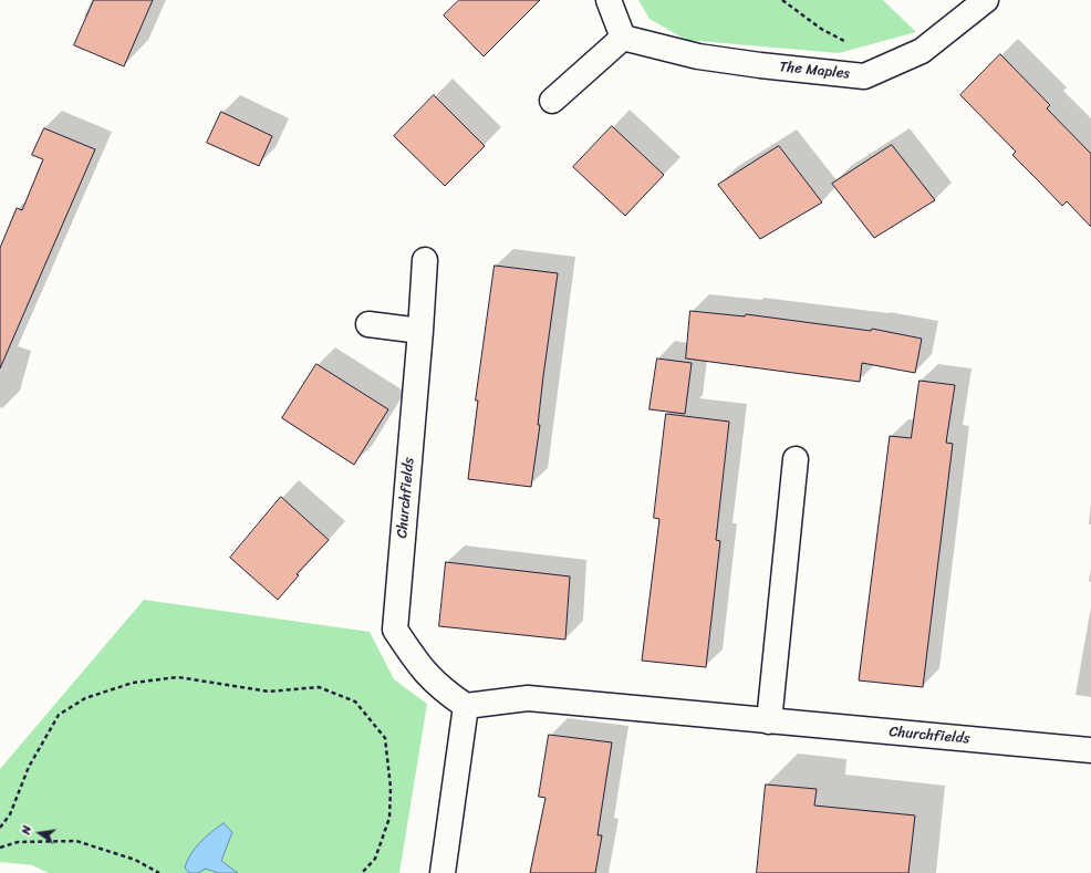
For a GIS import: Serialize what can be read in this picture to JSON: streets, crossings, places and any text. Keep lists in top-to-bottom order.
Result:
{
  "streets": {
    "street": ["The Maples", "Churchfields"]
  },
  "north": "left"
}
